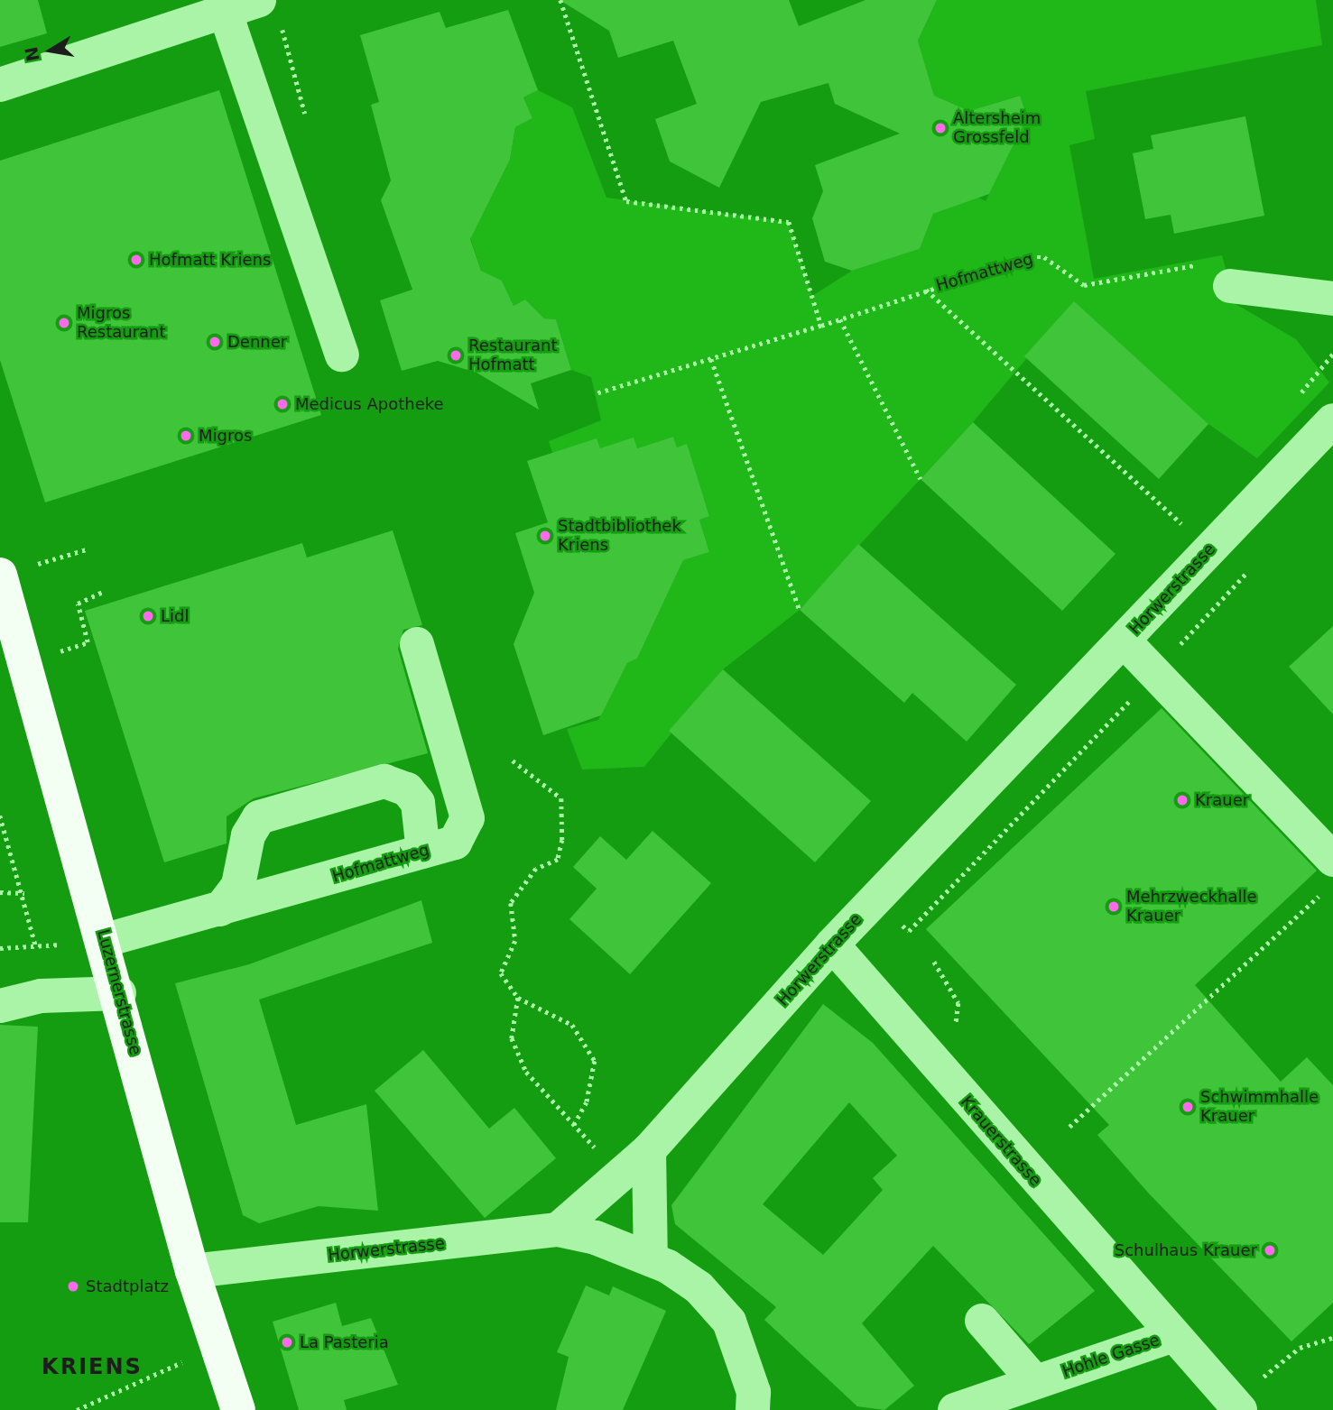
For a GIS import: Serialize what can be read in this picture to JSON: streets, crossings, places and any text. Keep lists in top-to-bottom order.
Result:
{
  "streets": {
    "main road": ["Luzernerstrasse"],
    "street": [
      "Hofmattweg",
      "Horwerstrasse",
      "Krauerstrasse",
      "Hohle Gasse"
    ]
  },
  "crossings": [
    ["Hofmattweg", "Luzernerstrasse"],
    ["Horwerstrasse", "Luzernerstrasse"],
    ["Horwerstrasse", "Krauerstrasse"],
    ["Krauerstrasse", "Hohle Gasse"]
  ],
  "districts": ["KRIENS"],
  "places": [
    "Altersheim Grossfeld",
    "Hofmatt Kriens",
    "Migros Restaurant",
    "Denner",
    "Restaurant Hofmatt",
    "Medicus Apotheke",
    "Migros",
    "Stadtbibliothek Kriens",
    "Lidl",
    "Krauer",
    "Mehrzweckhalle Krauer",
    "Schwimmhalle Krauer",
    "Schulhaus Krauer",
    "Stadtplatz",
    "La Pasteria"
  ],
  "north": "left"
}
